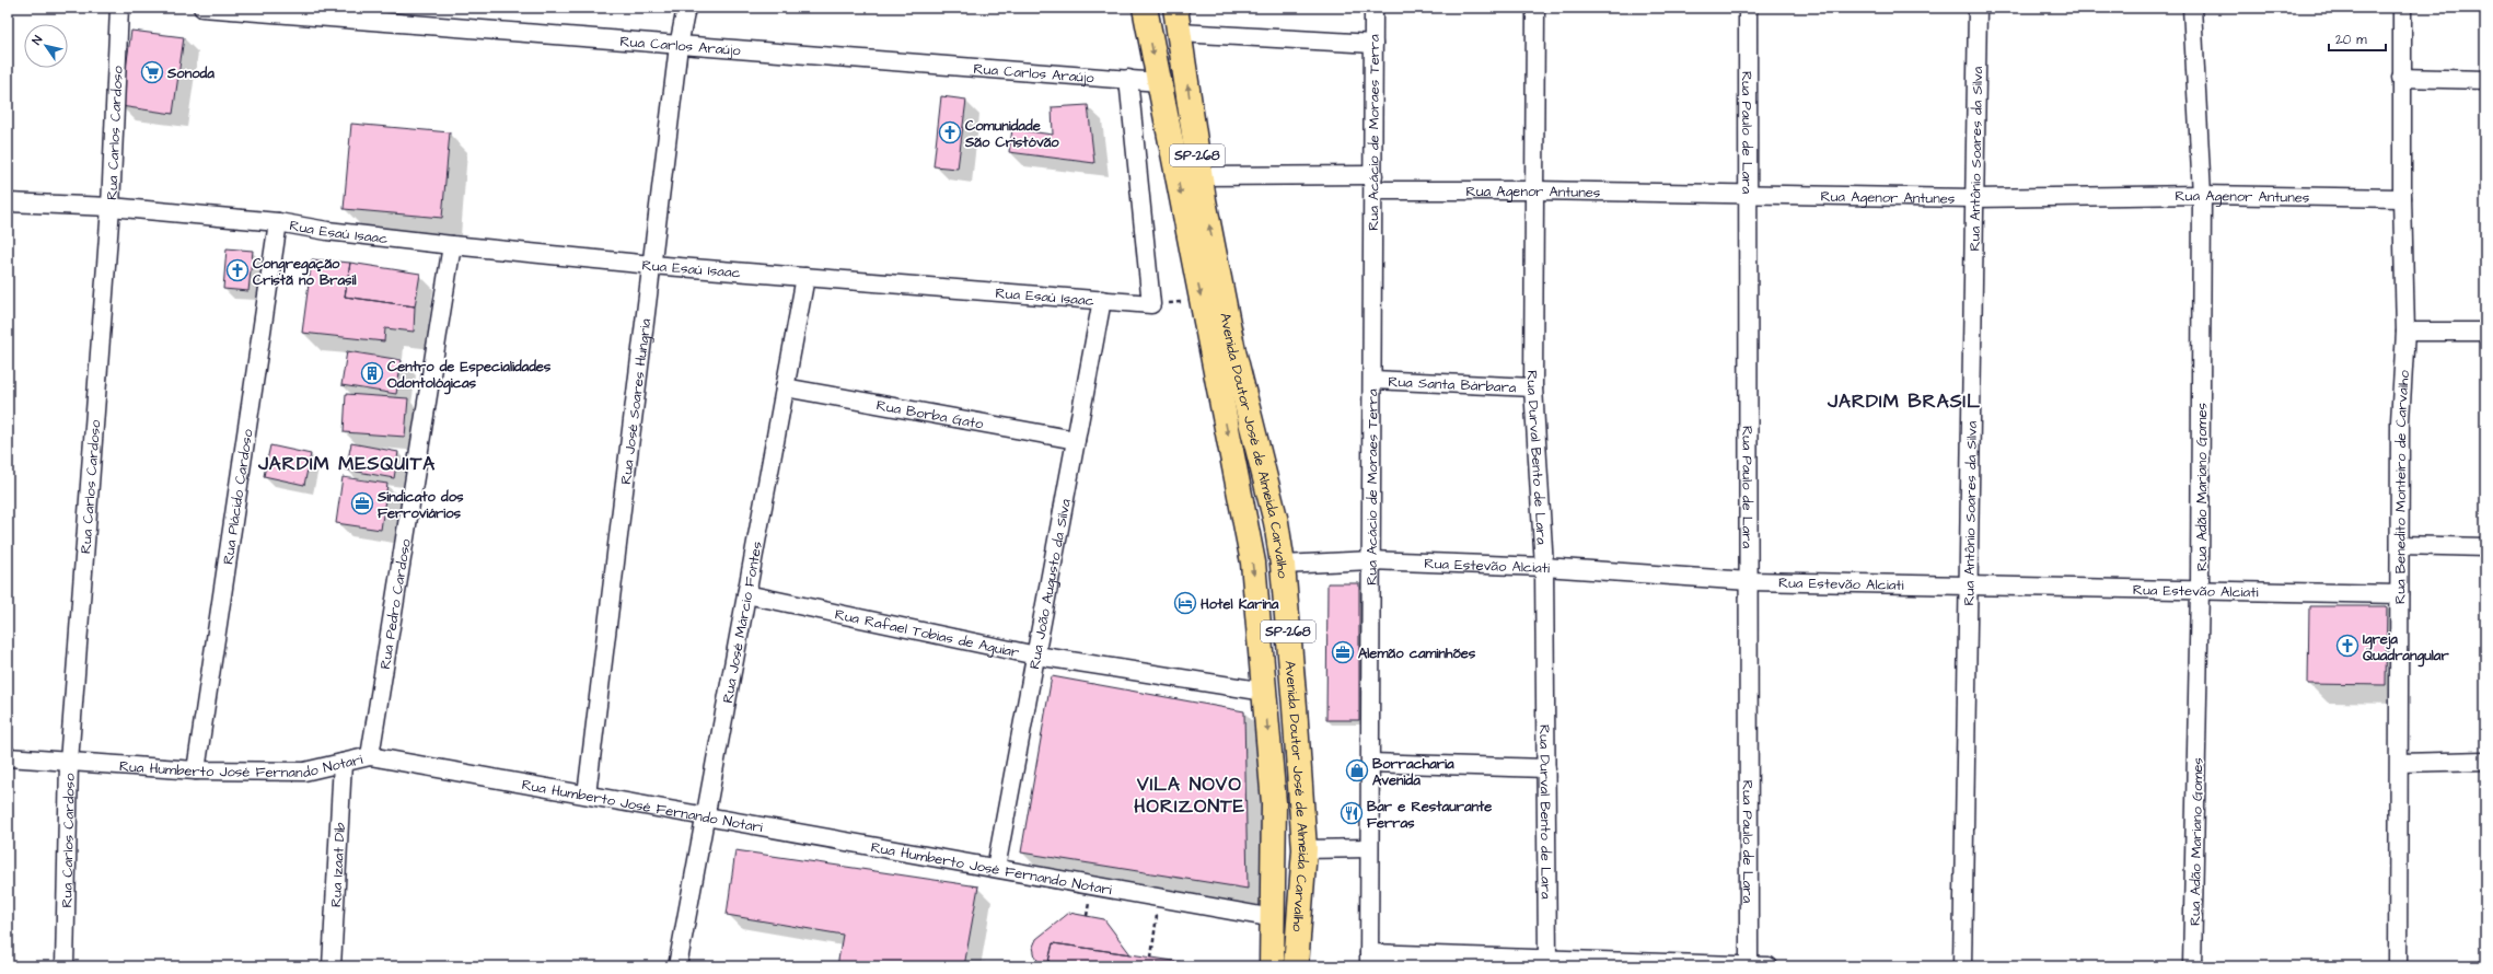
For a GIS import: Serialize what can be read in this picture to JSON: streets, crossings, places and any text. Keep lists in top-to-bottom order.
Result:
{
  "streets": {
    "main road": ["SP-268", "Avenida Doutor José de Almeida Carvalho"],
    "street": [
      "Rua Carlos Araújo",
      "Rua Acácio de Moraes Terra",
      "Rua Paulo de Lara",
      "Rua Carlos Cardoso",
      "Rua Antônio Soares da Silva",
      "Rua Agenor Antunes",
      "Rua Esaú Isaac",
      "Rua Santa Bárbara",
      "Rua José Soares Hungria",
      "Rua Borba Gato",
      "Rua Durval Bento de Lara",
      "Rua Adão Mariano Gomes",
      "Rua Benedito Monteiro de Carvalho",
      "Rua Plácido Cardoso",
      "Rua Estevão Alciati",
      "Rua João Augusto da Silva",
      "Rua Pedro Cardoso",
      "Rua José Márcio Fontes",
      "Rua Rafael Tobias de Aguiar",
      "Rua Humberto José Fernando Notari",
      "Rua Izaat Dib"
    ]
  },
  "crossings": [
    ["Rua Carlos Araújo", "Rua José Soares Hungria"],
    ["Rua Carlos Araújo", "Avenida Doutor José de Almeida Carvalho"],
    ["Rua Acácio de Moraes Terra", "Rua Agenor Antunes"],
    ["Rua Acácio de Moraes Terra", "Rua Santa Bárbara"],
    ["Rua Acácio de Moraes Terra", "Rua Estevão Alciati"],
    ["Rua Paulo de Lara", "Rua Agenor Antunes"],
    ["Rua Paulo de Lara", "Rua Estevão Alciati"],
    ["Rua Carlos Cardoso", "Rua Esaú Isaac"],
    ["Rua Carlos Cardoso", "Rua Humberto José Fernando Notari"],
    ["Rua Antônio Soares da Silva", "Rua Agenor Antunes"],
    ["Rua Antônio Soares da Silva", "Rua Estevão Alciati"],
    ["Rua Agenor Antunes", "Avenida Doutor José de Almeida Carvalho"],
    ["Rua Agenor Antunes", "Rua Durval Bento de Lara"],
    ["Rua Agenor Antunes", "Rua Adão Mariano Gomes"],
    ["Rua Agenor Antunes", "Rua Benedito Monteiro de Carvalho"],
    ["Rua Esaú Isaac", "Rua José Soares Hungria"],
    ["Rua Esaú Isaac", "Rua Plácido Cardoso"],
    ["Rua Esaú Isaac", "Rua João Augusto da Silva"],
    ["Rua Esaú Isaac", "Rua Pedro Cardoso"],
    ["Rua Esaú Isaac", "Rua José Márcio Fontes"],
    ["Rua Santa Bárbara", "Rua Durval Bento de Lara"],
    ["Rua José Soares Hungria", "Rua Humberto José Fernando Notari"],
    ["Rua Borba Gato", "Rua João Augusto da Silva"],
    ["Rua Borba Gato", "Rua José Márcio Fontes"],
    ["Avenida Doutor José de Almeida Carvalho", "Rua Estevão Alciati"],
    ["Avenida Doutor José de Almeida Carvalho", "Rua Rafael Tobias de Aguiar"],
    ["Avenida Doutor José de Almeida Carvalho", "Rua Humberto José Fernando Notari"],
    ["Rua Durval Bento de Lara", "Rua Estevão Alciati"],
    ["Rua Adão Mariano Gomes", "Rua Estevão Alciati"],
    ["Rua Benedito Monteiro de Carvalho", "Rua Estevão Alciati"],
    ["Rua Plácido Cardoso", "Rua Humberto José Fernando Notari"],
    ["Rua João Augusto da Silva", "Rua Rafael Tobias de Aguiar"],
    ["Rua João Augusto da Silva", "Rua Humberto José Fernando Notari"],
    ["Rua Pedro Cardoso", "Rua Humberto José Fernando Notari"],
    ["Rua José Márcio Fontes", "Rua Rafael Tobias de Aguiar"],
    ["Rua José Márcio Fontes", "Rua Humberto José Fernando Notari"],
    ["Rua Humberto José Fernando Notari", "Rua Izaat Dib"]
  ],
  "districts": ["JARDIM BRASIL", "JARDIM MESQUITA", "VILA NOVO HORIZONTE"],
  "places": {
    "supermarket": ["Sonoda"],
    "church": ["Comunidade São Cristóvão", "Congregação Cristã no Brasil", "Igreja Quadrangular"],
    "building": ["Centro de Especialidades Odontológicas"],
    "office": ["Sindicato dos Ferroviários", "Alemão caminhões"],
    "hotel": ["Hotel Karina"],
    "shop": ["Borracharia Avenida"],
    "restaurant": ["Bar e Restaurante Ferras"]
  },
  "scale_bar": "20 m",
  "north": "top left"
}
